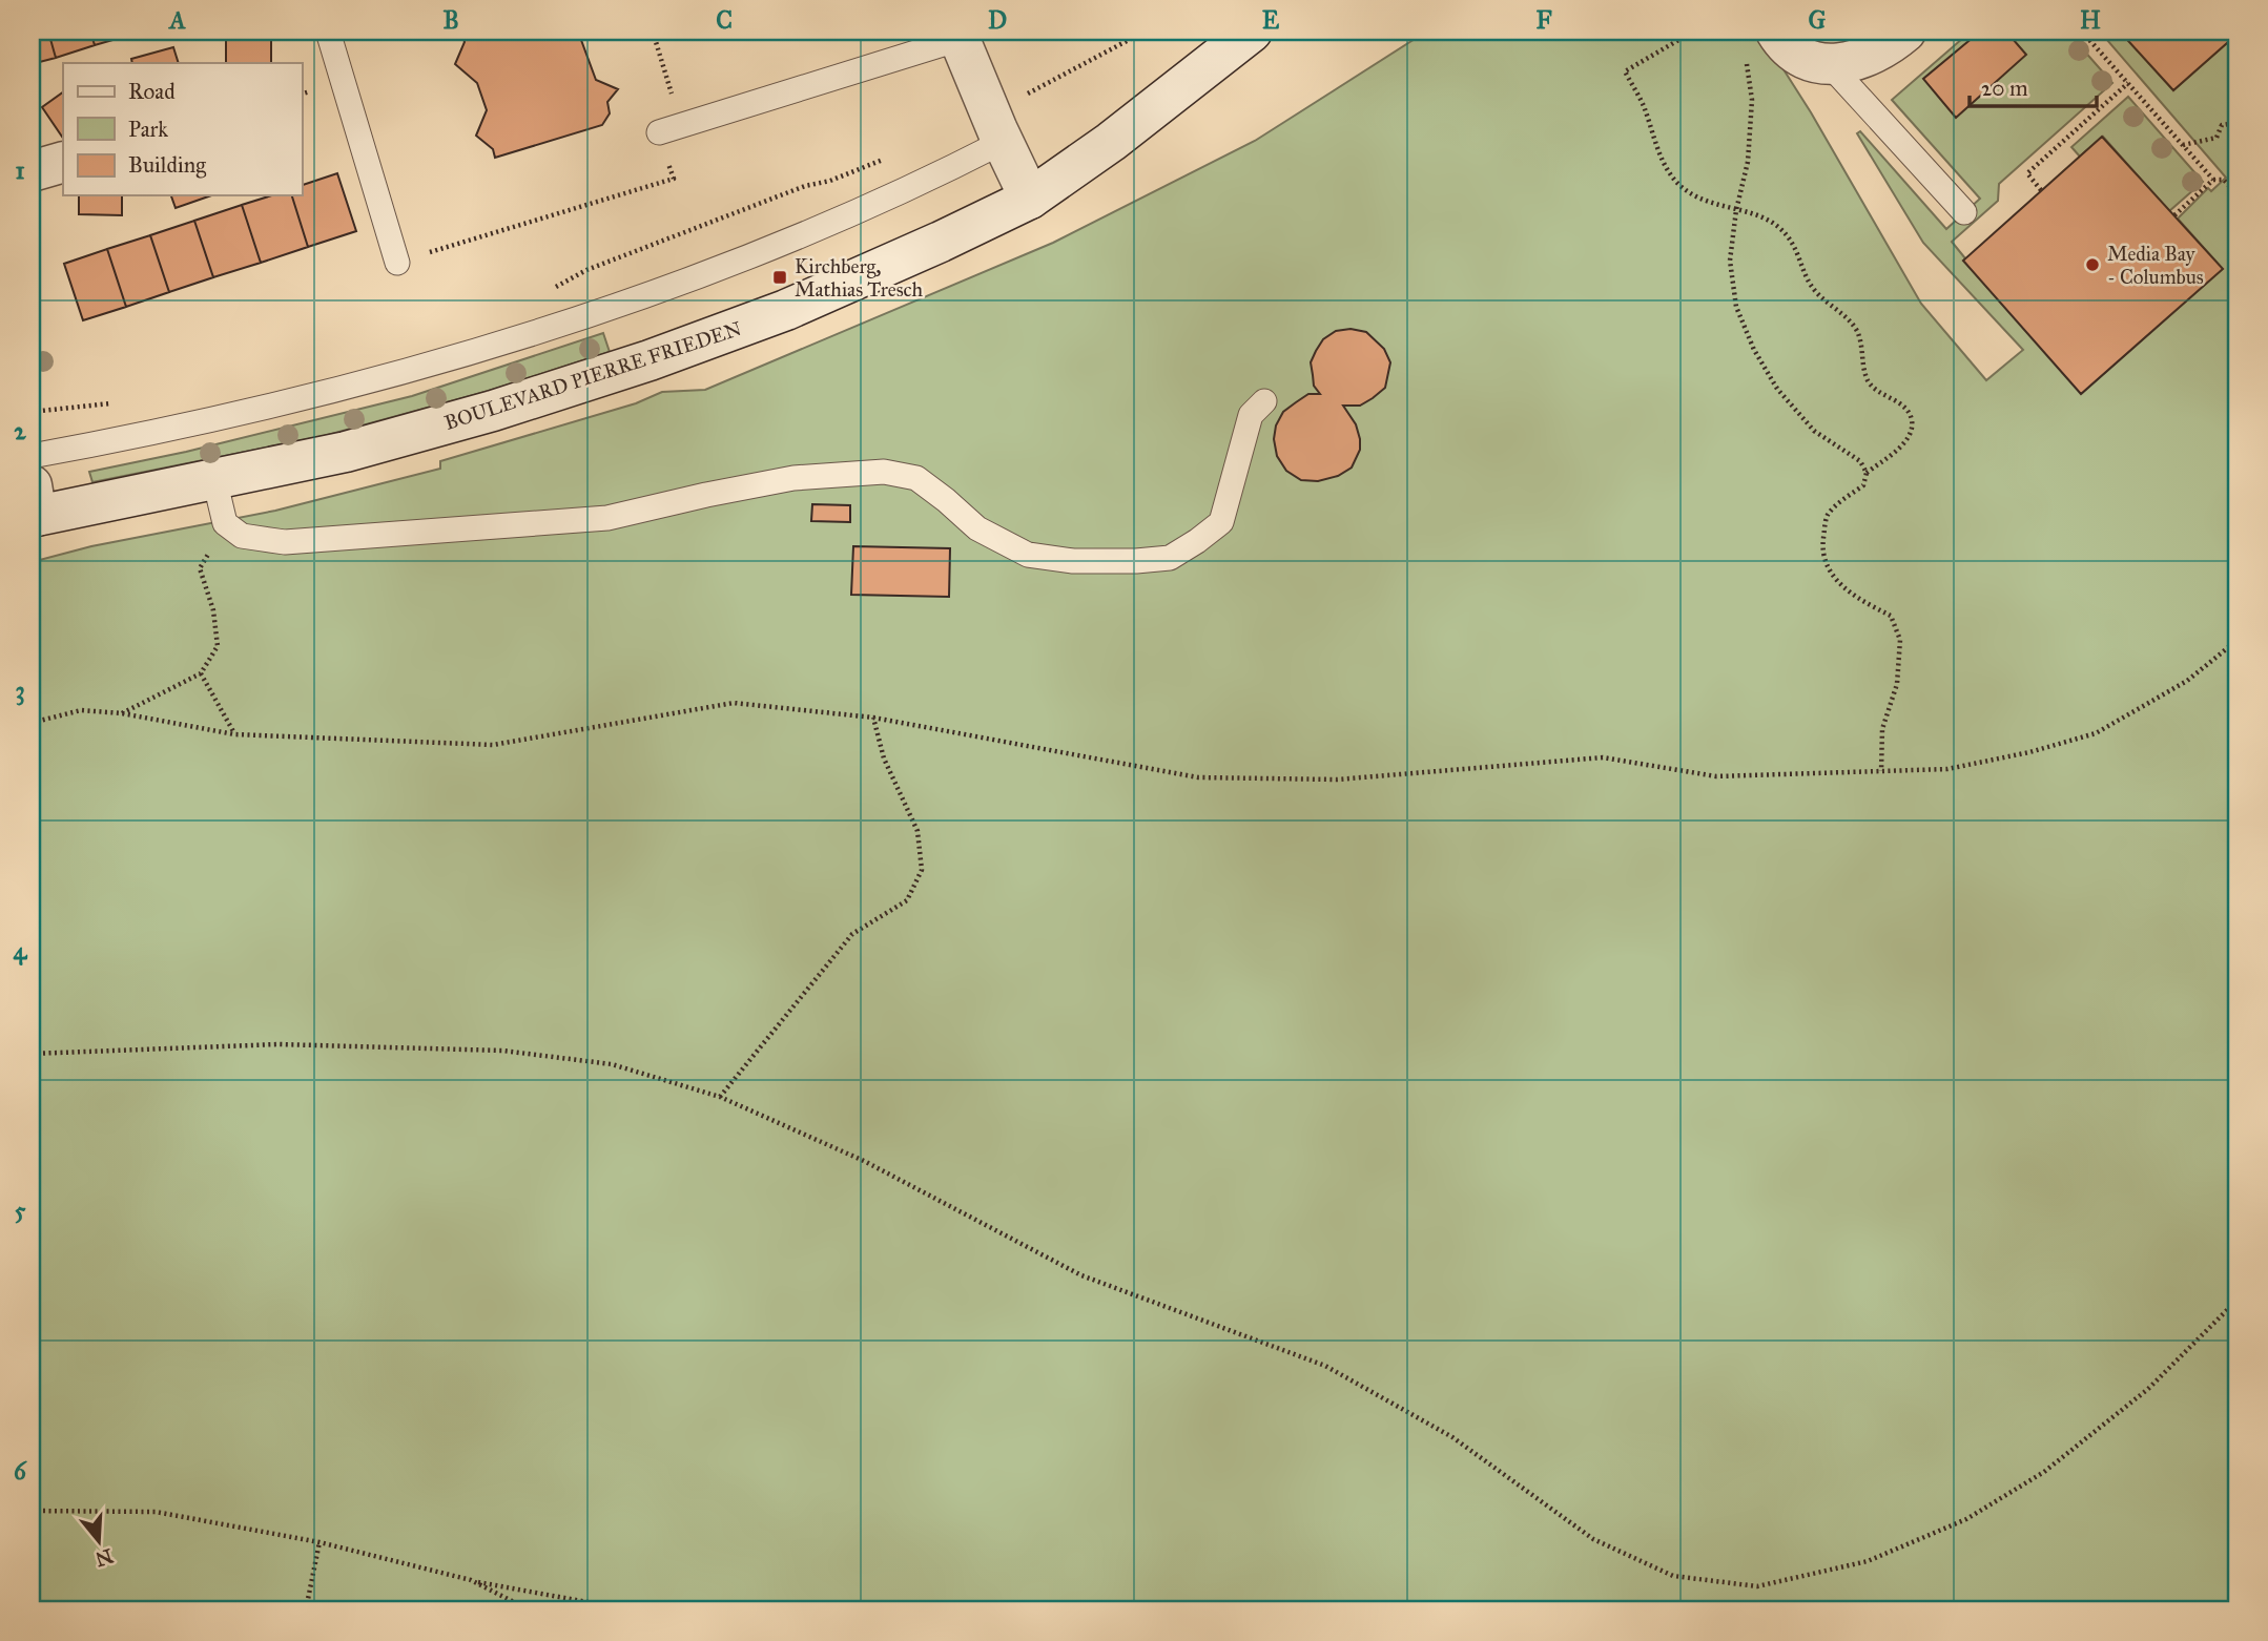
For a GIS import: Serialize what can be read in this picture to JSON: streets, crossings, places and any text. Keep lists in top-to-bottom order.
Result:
{
  "streets": {
    "main road": ["BOULEVARD PIERRE FRIEDEN"]
  },
  "places": {
    "other": ["Media Bay - Columbus"],
    "transit": ["Kirchberg, Mathias Tresch"]
  },
  "legend": ["Road", "Park", "Building"],
  "scale_bar": "20 m",
  "north": "bottom",
  "grid": {
    "columns": [
      "A",
      "B",
      "C",
      "D",
      "E",
      "F",
      "G",
      "H"
    ],
    "rows": [
      "1",
      "2",
      "3",
      "4",
      "5",
      "6"
    ]
  }
}
